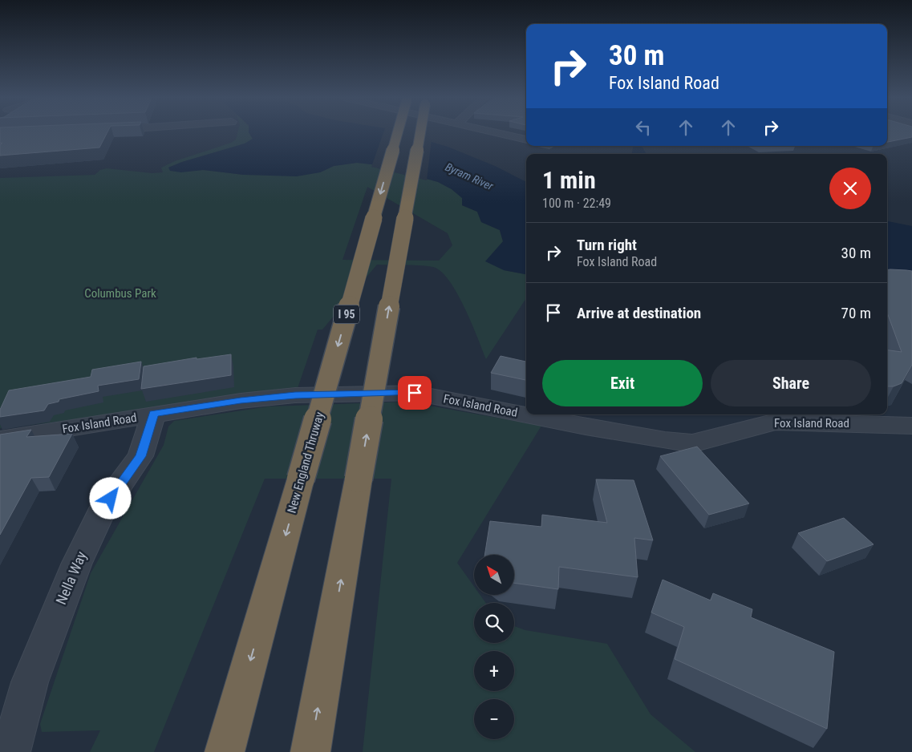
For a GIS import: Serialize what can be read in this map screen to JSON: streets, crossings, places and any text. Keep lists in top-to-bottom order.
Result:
{
  "streets": {
    "highway": ["I 95", "New England Thruway"],
    "street": ["Fox Island Road", "Nella Way"]
  },
  "crossings": [
    ["Fox Island Road", "Nella Way"]
  ],
  "water": ["Byram River"],
  "parks": ["Columbus Park"],
  "north": "top left",
  "page": {
    "turn": ["30 m", "Fox Island Road"],
    "heading": ["1 min", "100 m · 22:49"],
    "list": [
      {
        "name": "Turn right",
        "note": "Fox Island Road",
        "value": "30 m"
      },
      {
        "name": "Arrive at destination",
        "value": "70 m"
      }
    ],
    "buttons": ["Exit", "Share"],
    "map_buttons": ["+", "−"]
  }
}
